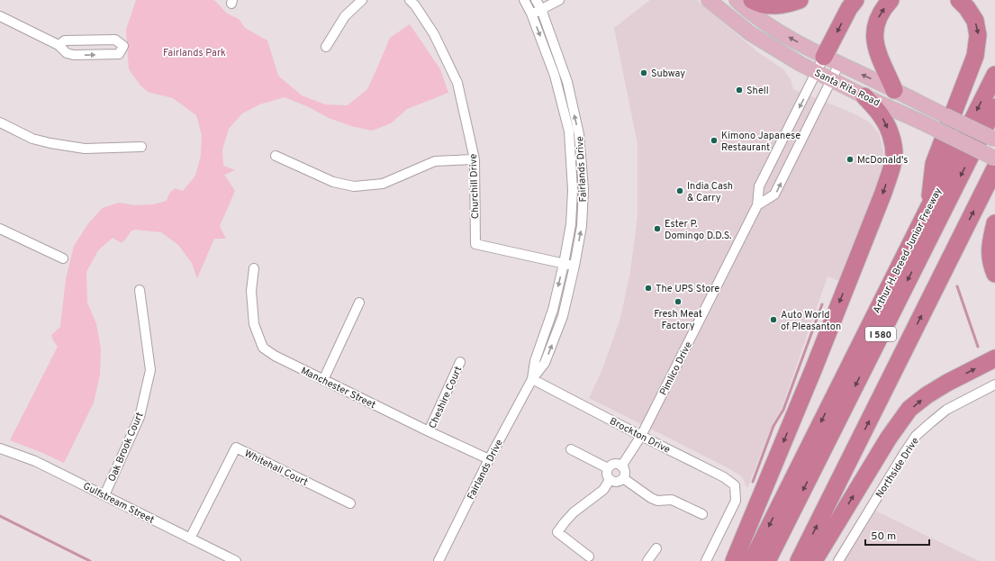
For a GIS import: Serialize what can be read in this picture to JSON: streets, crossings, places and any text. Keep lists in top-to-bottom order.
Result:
{
  "streets": {
    "highway": ["Arthur H. Breed Junior Freeway", "I 580"],
    "main road": ["Santa Rita Road"],
    "street": [
      "Fairlands Drive",
      "Churchill Drive",
      "Pimlico Drive",
      "Manchester Street",
      "Cheshire Court",
      "Brockton Drive",
      "Oak Brook Court",
      "Whitehall Court",
      "Northside Drive",
      "Gulfstream Street"
    ]
  },
  "crossings": [
    ["Santa Rita Road", "Pimlico Drive"],
    ["Fairlands Drive", "Churchill Drive"],
    ["Fairlands Drive", "Manchester Street"],
    ["Fairlands Drive", "Brockton Drive"],
    ["Pimlico Drive", "Brockton Drive"],
    ["Manchester Street", "Cheshire Court"],
    ["Oak Brook Court", "Gulfstream Street"],
    ["Whitehall Court", "Gulfstream Street"]
  ],
  "parks": ["Fairlands Park"],
  "places": [
    "Subway",
    "Shell",
    "Kimono Japanese Restaurant",
    "McDonald's",
    "India Cash & Carry",
    "Ester P. Domingo D.D.S.",
    "The UPS Store",
    "Fresh Meat Factory",
    "Auto World of Pleasanton"
  ],
  "scale_bar": "50 m"
}
